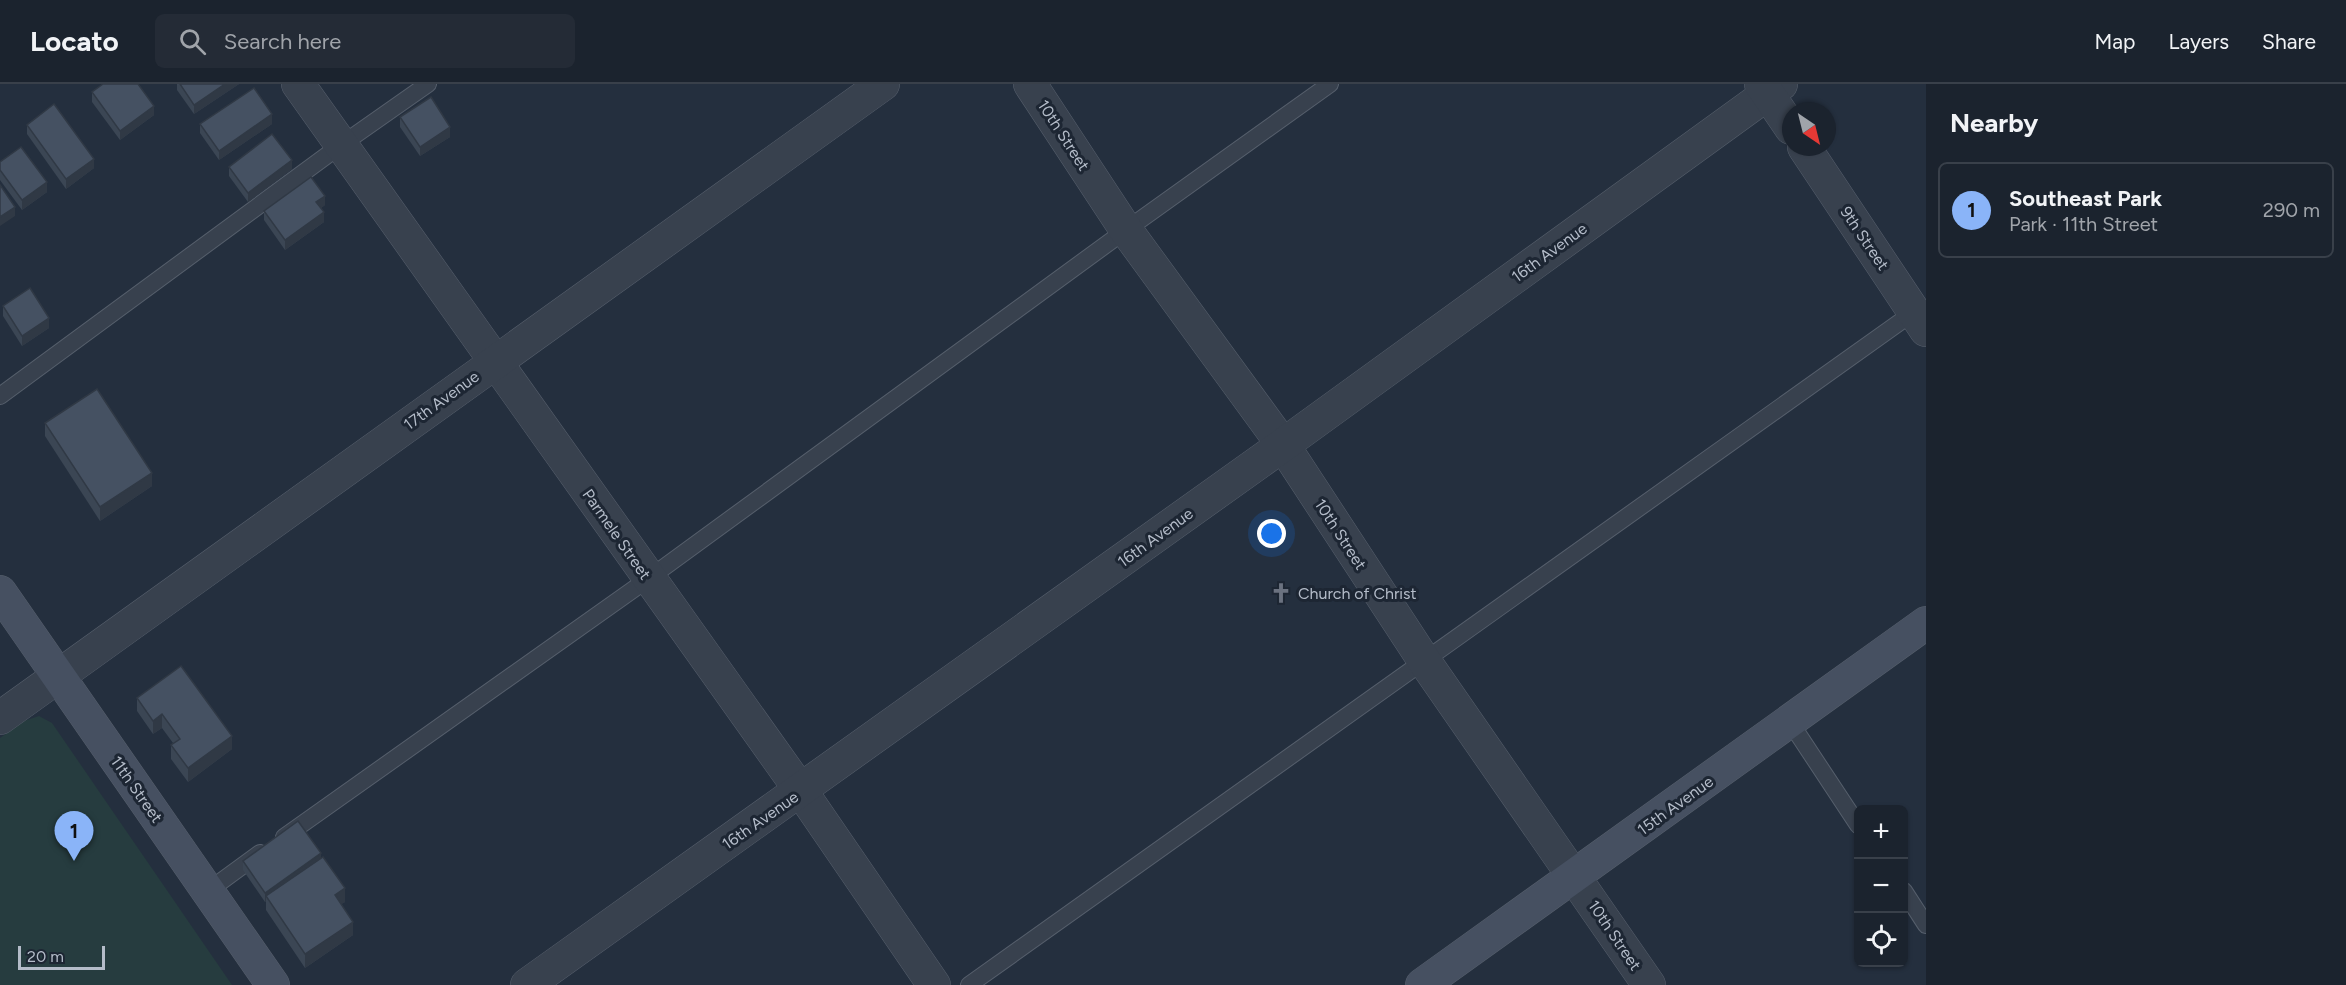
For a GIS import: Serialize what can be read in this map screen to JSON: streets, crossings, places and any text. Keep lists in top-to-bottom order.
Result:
{
  "streets": {
    "main road": ["11th Street", "15th Avenue"],
    "street": [
      "10th Street",
      "9th Street",
      "16th Avenue",
      "17th Avenue",
      "Parmele Street"
    ]
  },
  "crossings": [
    ["10th Street", "16th Avenue"],
    ["10th Street", "15th Avenue"],
    ["16th Avenue", "Parmele Street"],
    ["17th Avenue", "Parmele Street"],
    ["17th Avenue", "11th Street"]
  ],
  "places": {
    "church": ["Church of Christ"]
  },
  "scale_bar": "20 m",
  "north": "bottom right",
  "page": {
    "header": "Locato",
    "search": "Search here",
    "nav": ["Map", "Layers", "Share"],
    "heading": "Nearby",
    "list": [
      {
        "mark": "1",
        "name": "Southeast Park",
        "note": "Park · 11th Street",
        "value": "290 m"
      }
    ],
    "map_buttons": ["+", "−"],
    "pins": "1",
    "scale": "20 m"
  }
}
